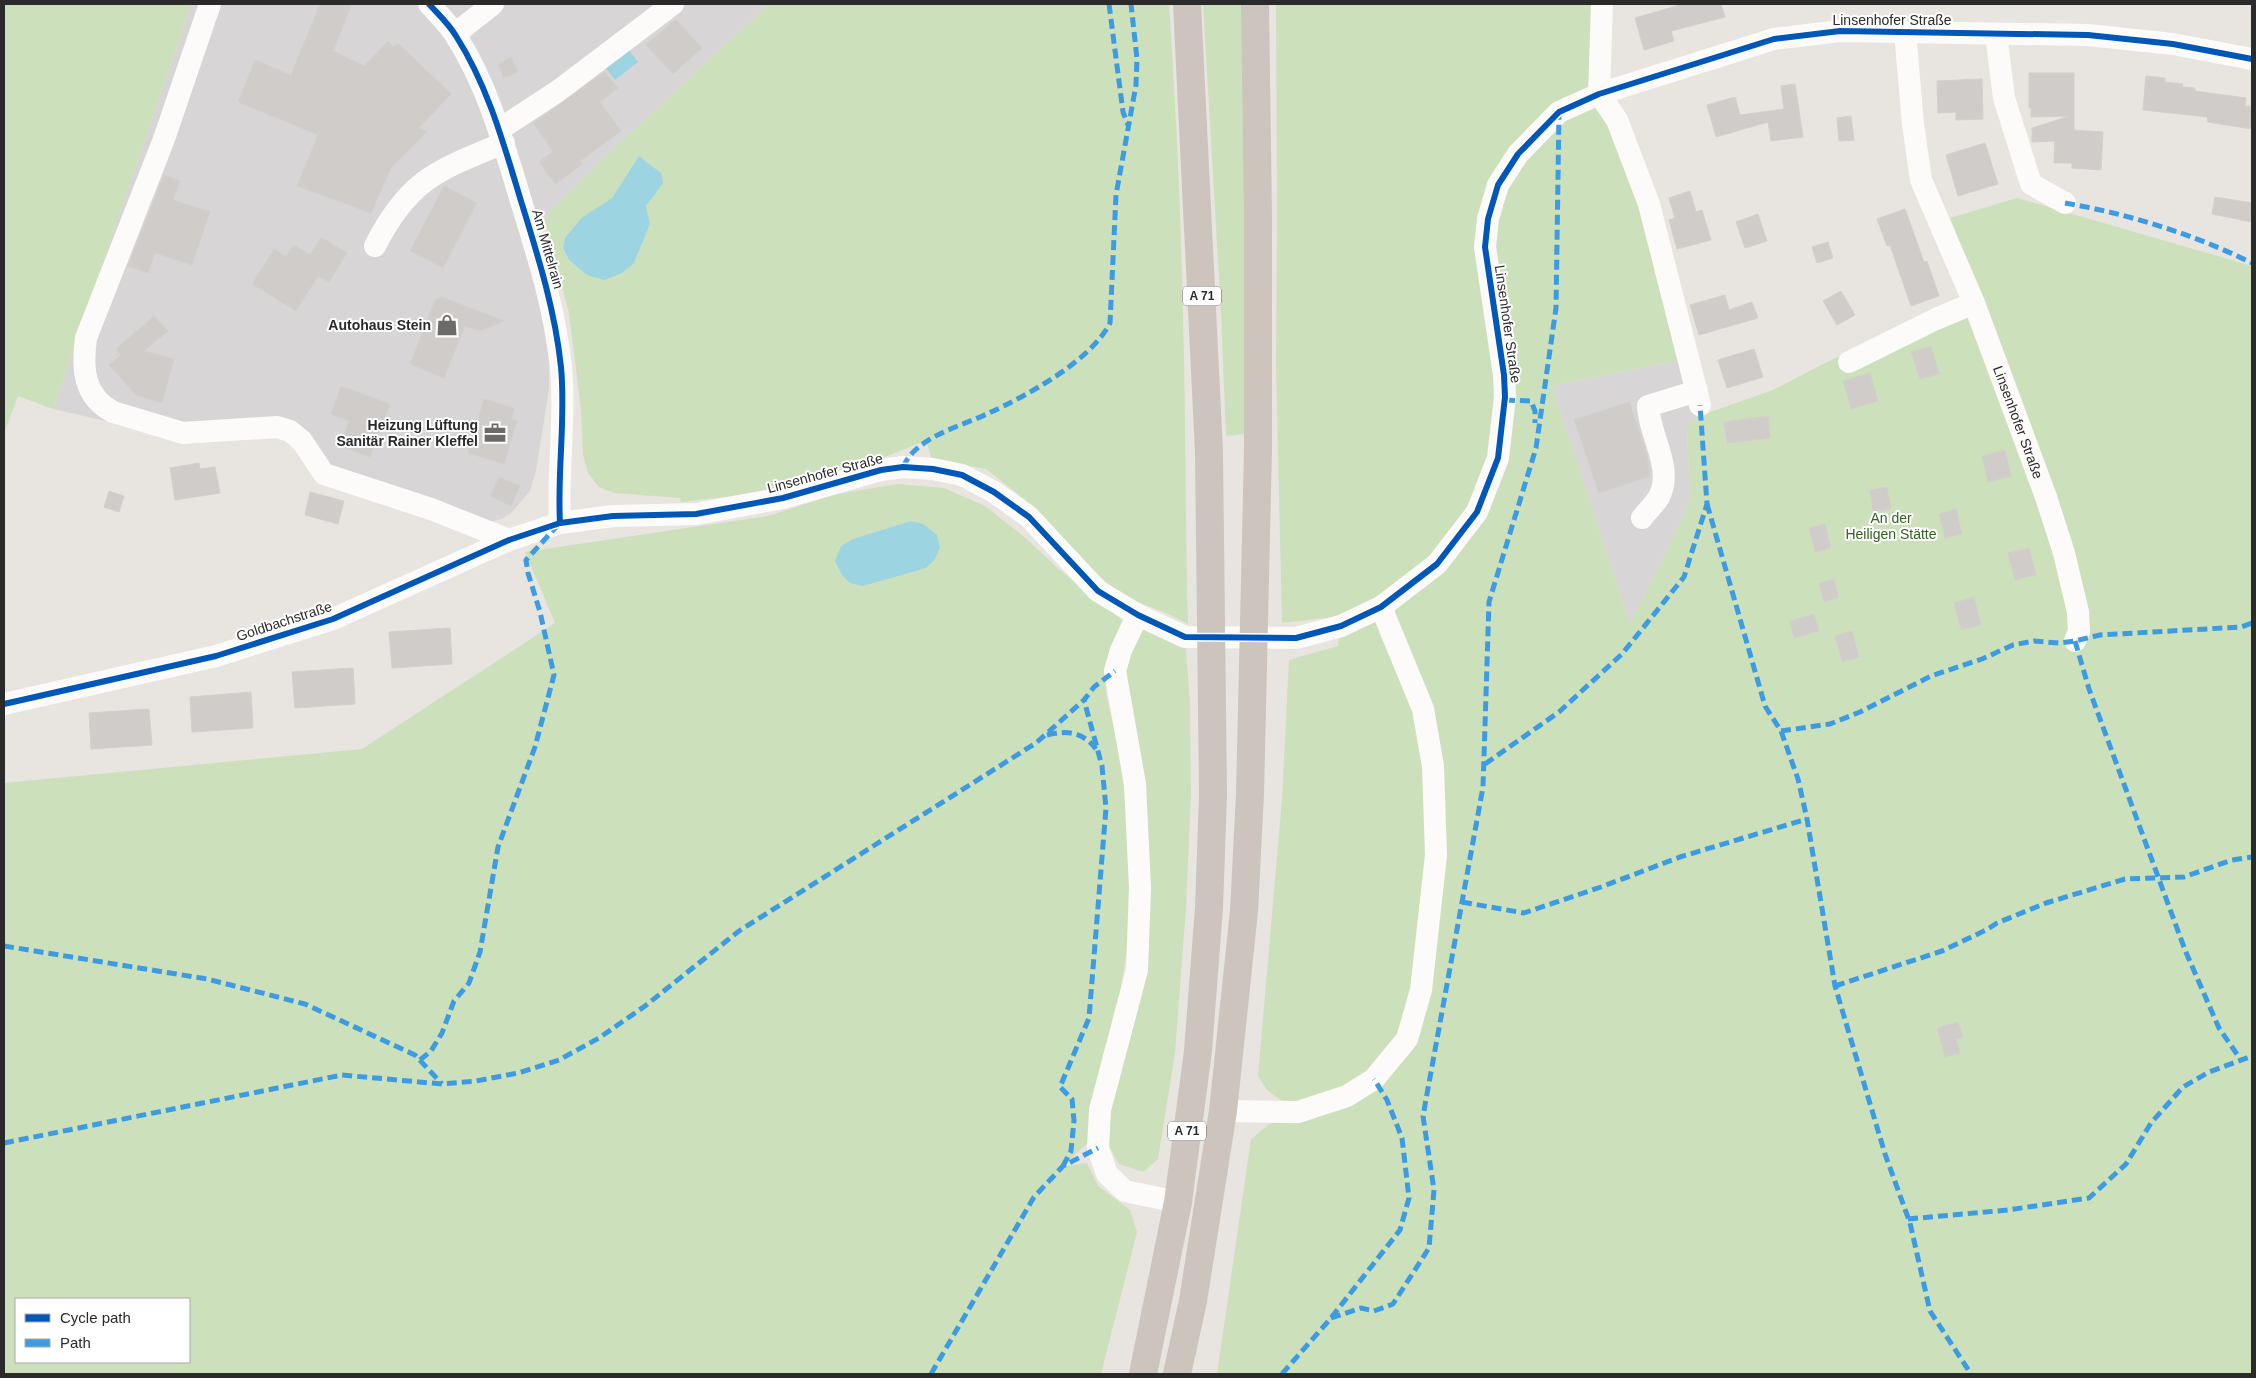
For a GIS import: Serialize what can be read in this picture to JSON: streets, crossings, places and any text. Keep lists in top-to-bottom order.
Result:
{
  "streets": {
    "highway": ["A 71"],
    "street": ["Linsenhofer Straße", "Am Mittelrain", "Goldbachstraße"]
  },
  "crossings": [
    ["Linsenhofer Straße", "Am Mittelrain"],
    ["Linsenhofer Straße", "Goldbachstraße"],
    ["Am Mittelrain", "Goldbachstraße"]
  ],
  "parks": ["An der Heiligen Stätte"],
  "places": {
    "shop": ["Autohaus Stein"],
    "office": ["Heizung Lüftung Sanitär Rainer Kleffel"]
  },
  "legend": ["Cycle path", "Path"]
}
